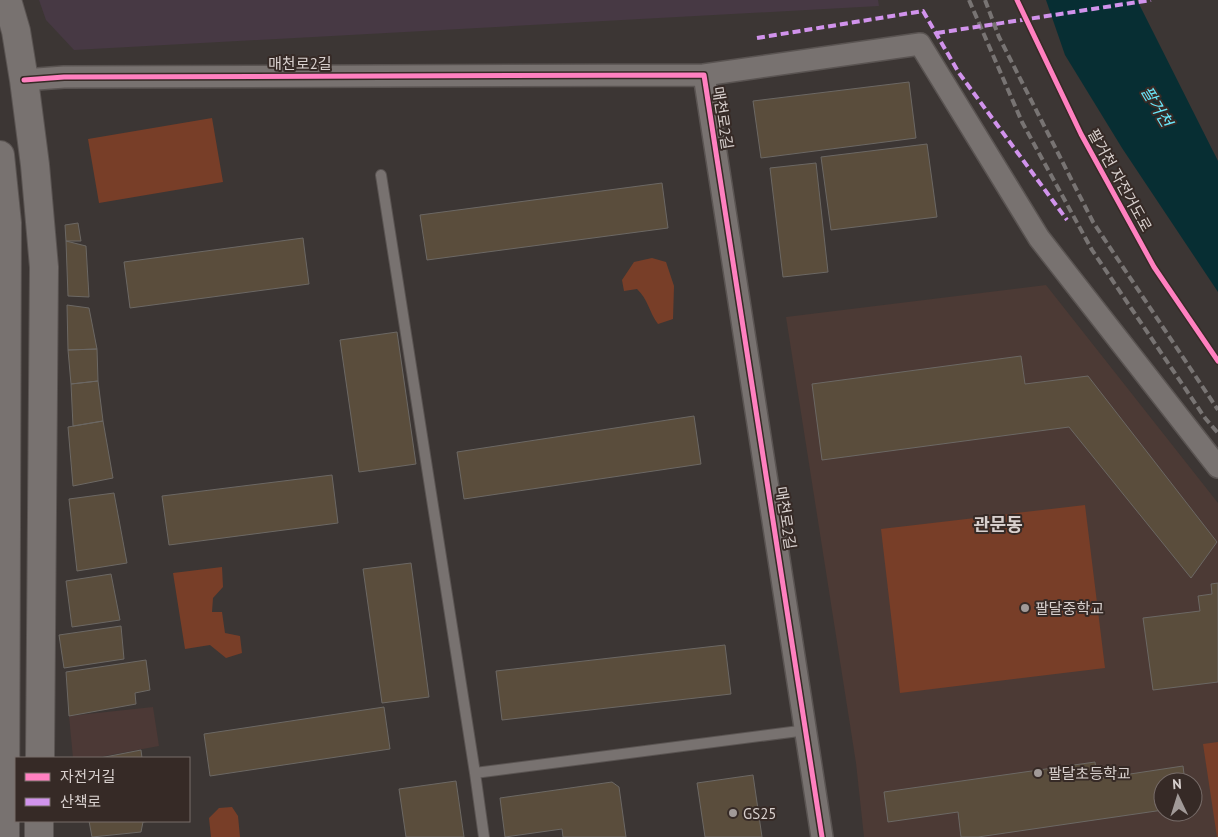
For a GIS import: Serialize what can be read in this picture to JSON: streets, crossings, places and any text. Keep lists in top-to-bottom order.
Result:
{
  "streets": {
    "street": ["매천로2길"],
    "cycle path": ["팔거천 자전거도로"]
  },
  "districts": ["관문동"],
  "water": ["팔거천"],
  "places": ["팔달중학교", "팔달초등학교", "GS25"],
  "legend": ["자전거길", "산책로"],
  "north": "top"
}
